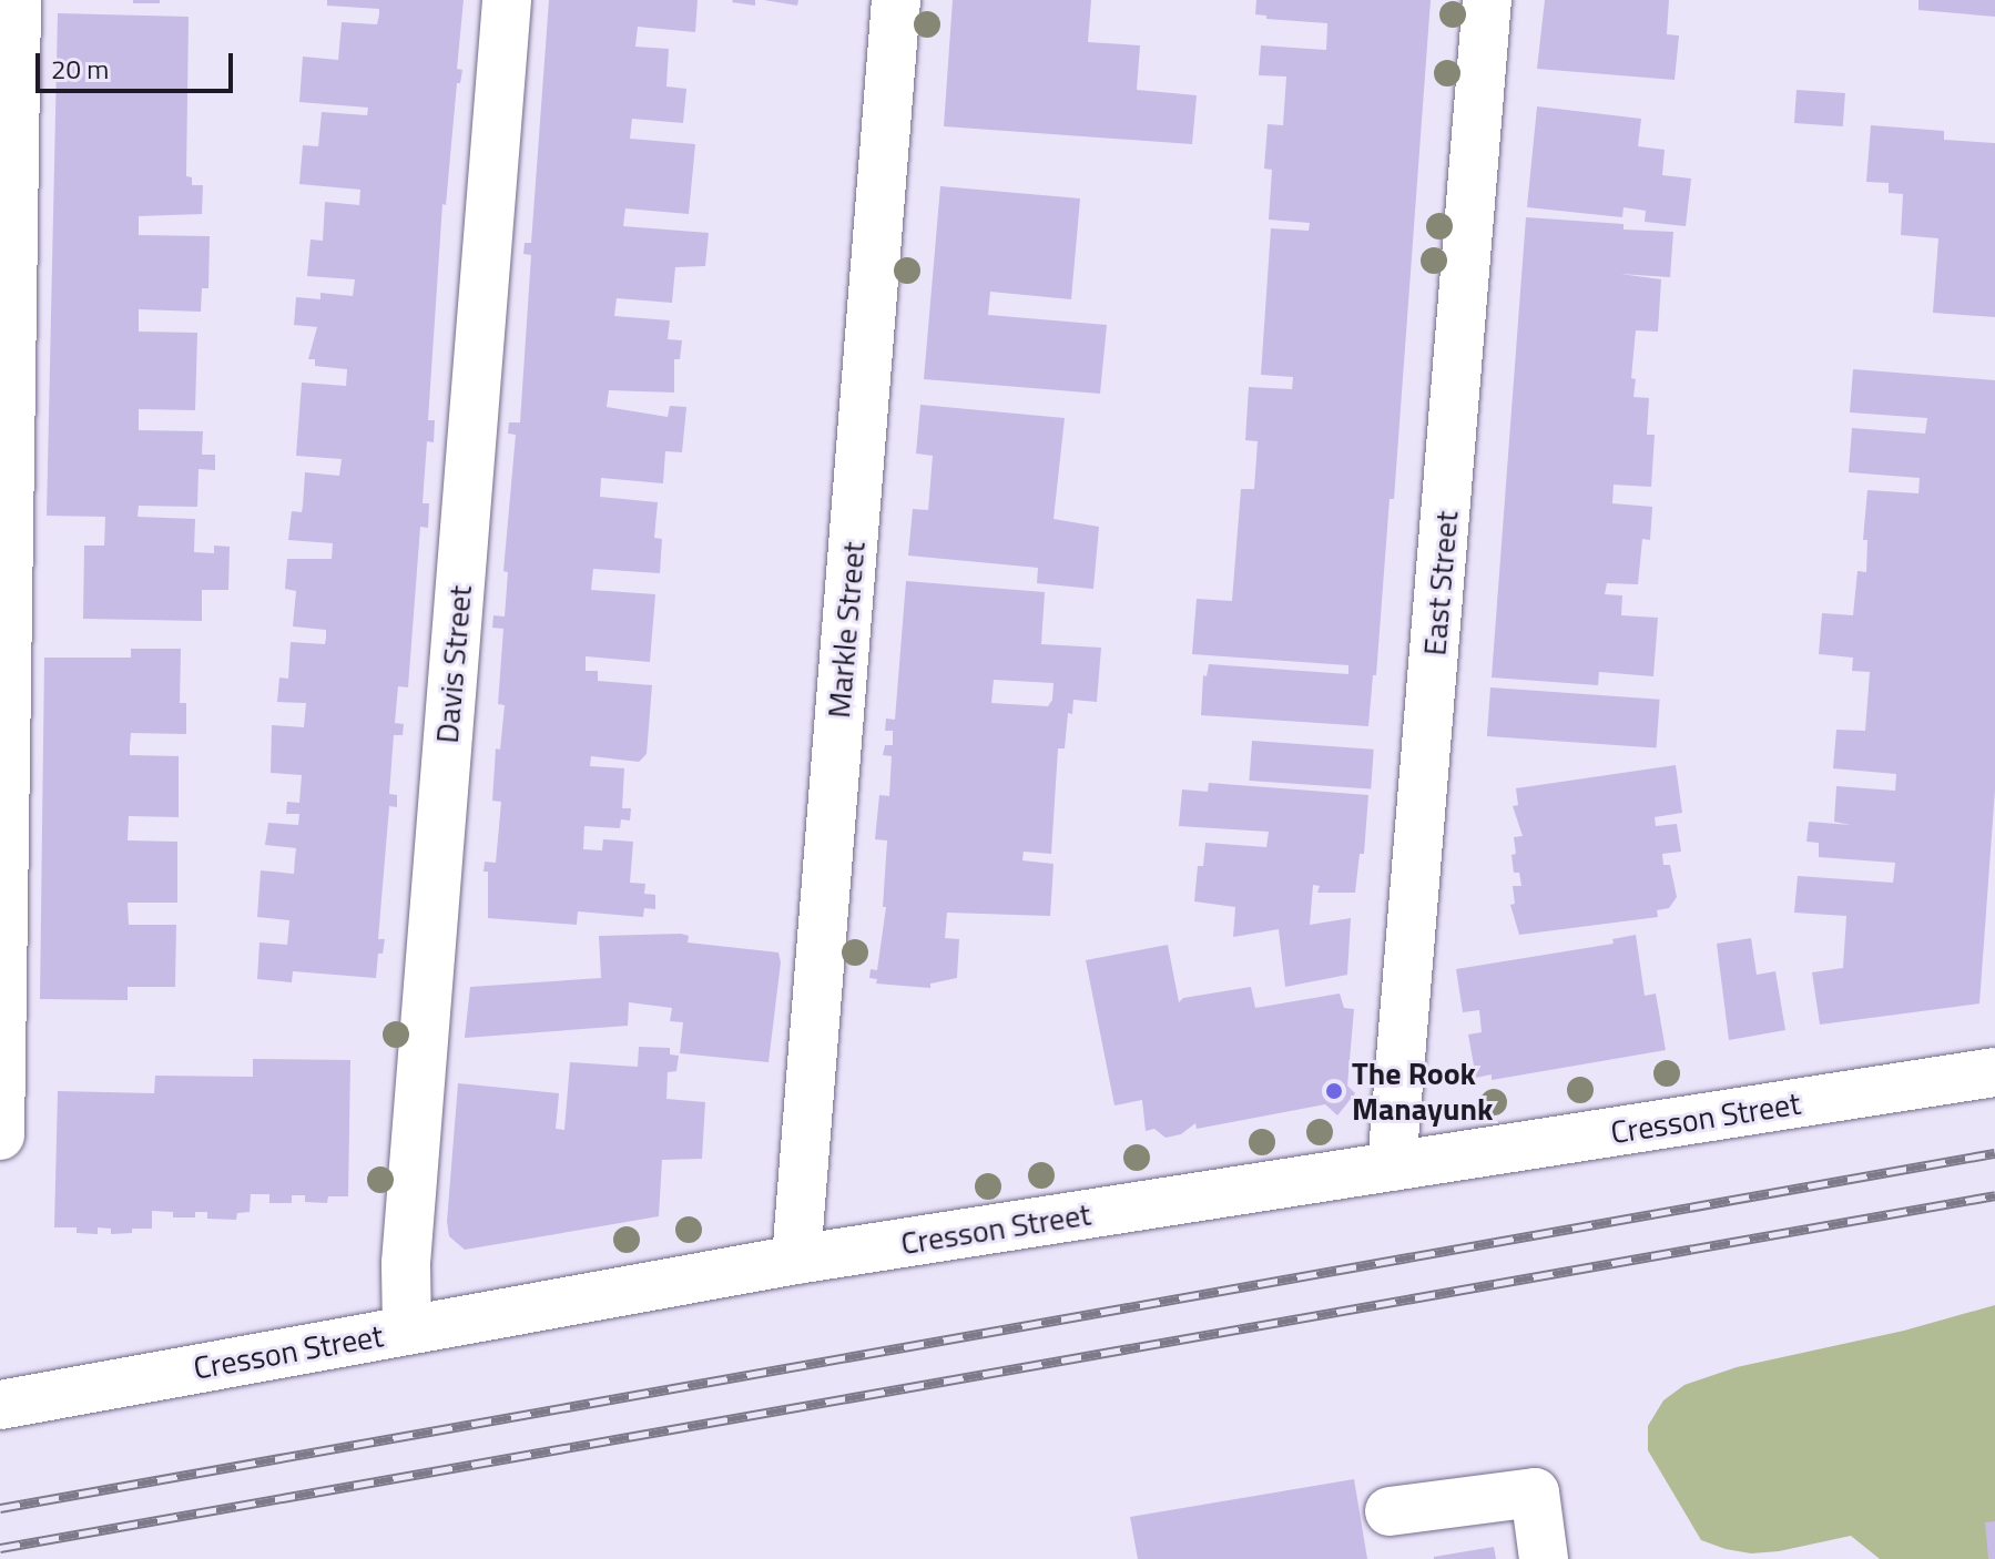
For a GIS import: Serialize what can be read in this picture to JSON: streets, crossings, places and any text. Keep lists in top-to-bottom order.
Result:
{
  "streets": {
    "street": [
      "East Street",
      "Markle Street",
      "Davis Street",
      "Cresson Street"
    ]
  },
  "crossings": [
    ["East Street", "Cresson Street"],
    ["Markle Street", "Cresson Street"],
    ["Davis Street", "Cresson Street"]
  ],
  "places": ["The Rook Manayunk"],
  "scale_bar": "20 m"
}
